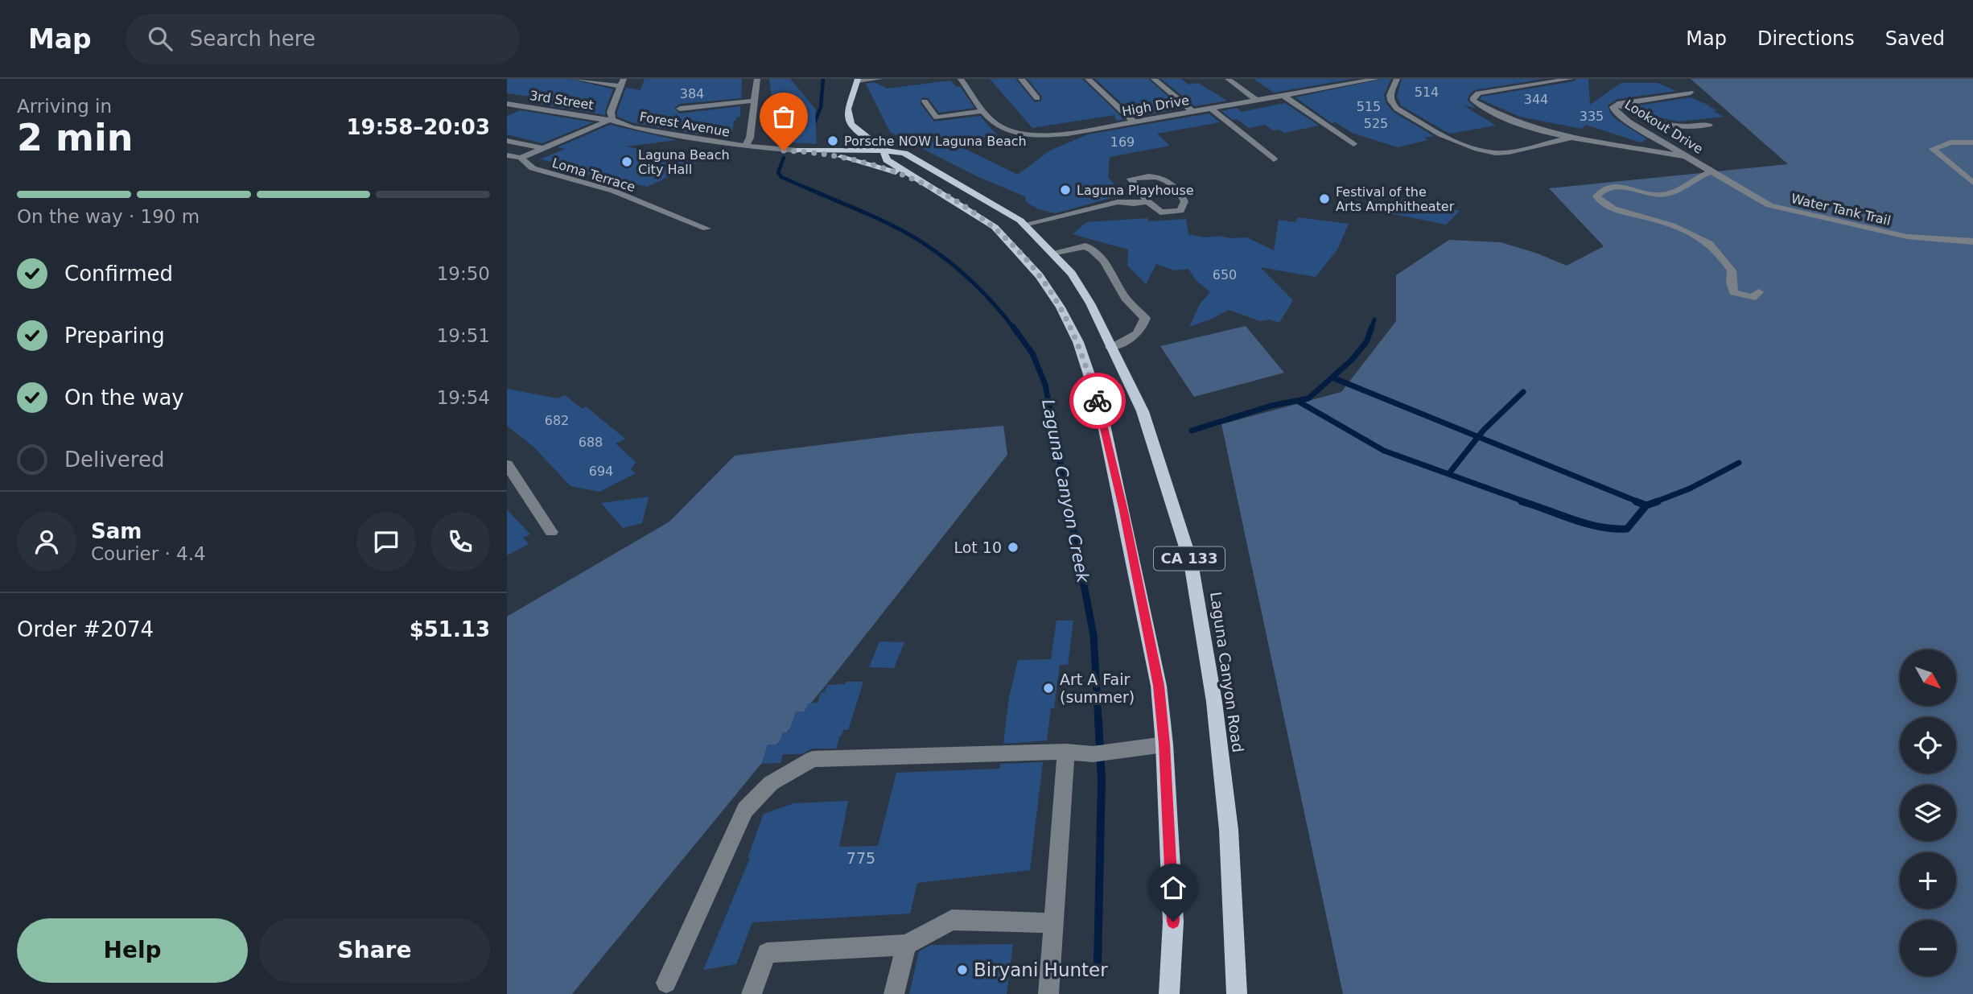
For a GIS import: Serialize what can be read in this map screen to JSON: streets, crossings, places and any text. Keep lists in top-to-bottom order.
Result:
{
  "streets": {
    "main road": ["CA 133", "Laguna Canyon Road"],
    "street": [
      "3rd Street",
      "High Drive",
      "Forest Avenue",
      "Lookout Drive",
      "Loma Terrace",
      "Water Tank Trail"
    ]
  },
  "crossings": [
    ["3rd Street", "Forest Avenue"],
    ["Forest Avenue", "CA 133"],
    ["Lookout Drive", "Water Tank Trail"],
    ["CA 133", "Laguna Canyon Road"]
  ],
  "water": ["Laguna Canyon Creek"],
  "places": [
    "Porsche NOW Laguna Beach",
    "Laguna Beach City Hall",
    "Laguna Playhouse",
    "Festival of the Arts Amphitheater",
    "Lot 10",
    "Art A Fair (summer)",
    "Biryani Hunter"
  ],
  "house_numbers": [
    "514",
    "384",
    "344",
    "515",
    "335",
    "525",
    "169",
    "650",
    "682",
    "688",
    "694",
    "775"
  ],
  "north": "bottom right",
  "page": {
    "header": "Map",
    "search": "Search here",
    "nav": ["Map", "Directions", "Saved"],
    "heading": ["2 min", "Arriving in", "19:58–20:03"],
    "panel": [
      "Sam",
      "Courier · 4.4",
      "Order #2074",
      "$51.13"
    ],
    "bar": "On the way · 190 m",
    "list": [
      ["Confirmed", "19:50"],
      ["Preparing", "19:51"],
      ["On the way", "19:54"],
      "Delivered"
    ],
    "map_buttons": ["+", "−"],
    "buttons": ["Help", "Share"]
  }
}
